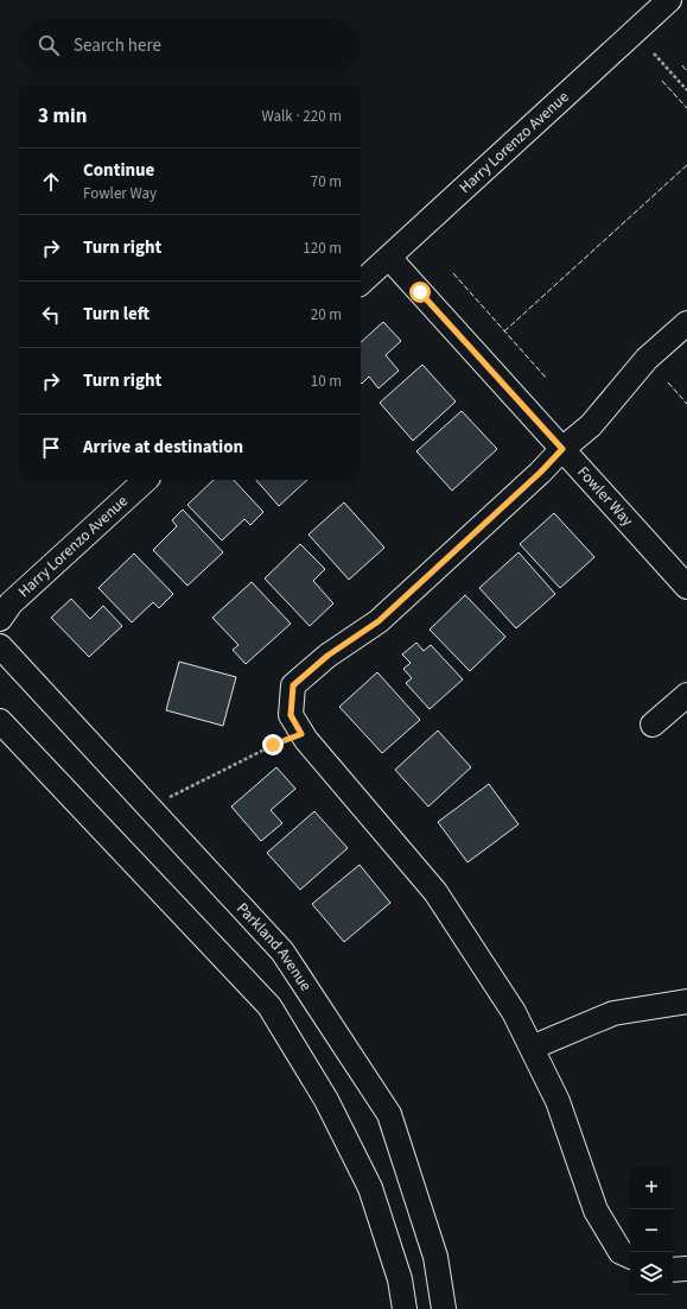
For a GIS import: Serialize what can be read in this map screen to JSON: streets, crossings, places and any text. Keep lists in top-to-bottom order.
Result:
{
  "streets": {
    "street": ["Harry Lorenzo Avenue", "Fowler Way", "Parkland Avenue"]
  },
  "crossings": [
    ["Harry Lorenzo Avenue", "Fowler Way"]
  ],
  "page": {
    "search": "Search here",
    "heading": ["3 min", "Walk · 220 m"],
    "list": [
      ["Continue", "Fowler Way", "70 m"],
      ["Turn right", "120 m"],
      ["Turn left", "20 m"],
      ["Turn right", "10 m"],
      "Arrive at destination"
    ],
    "map_buttons": ["+", "−"]
  }
}
